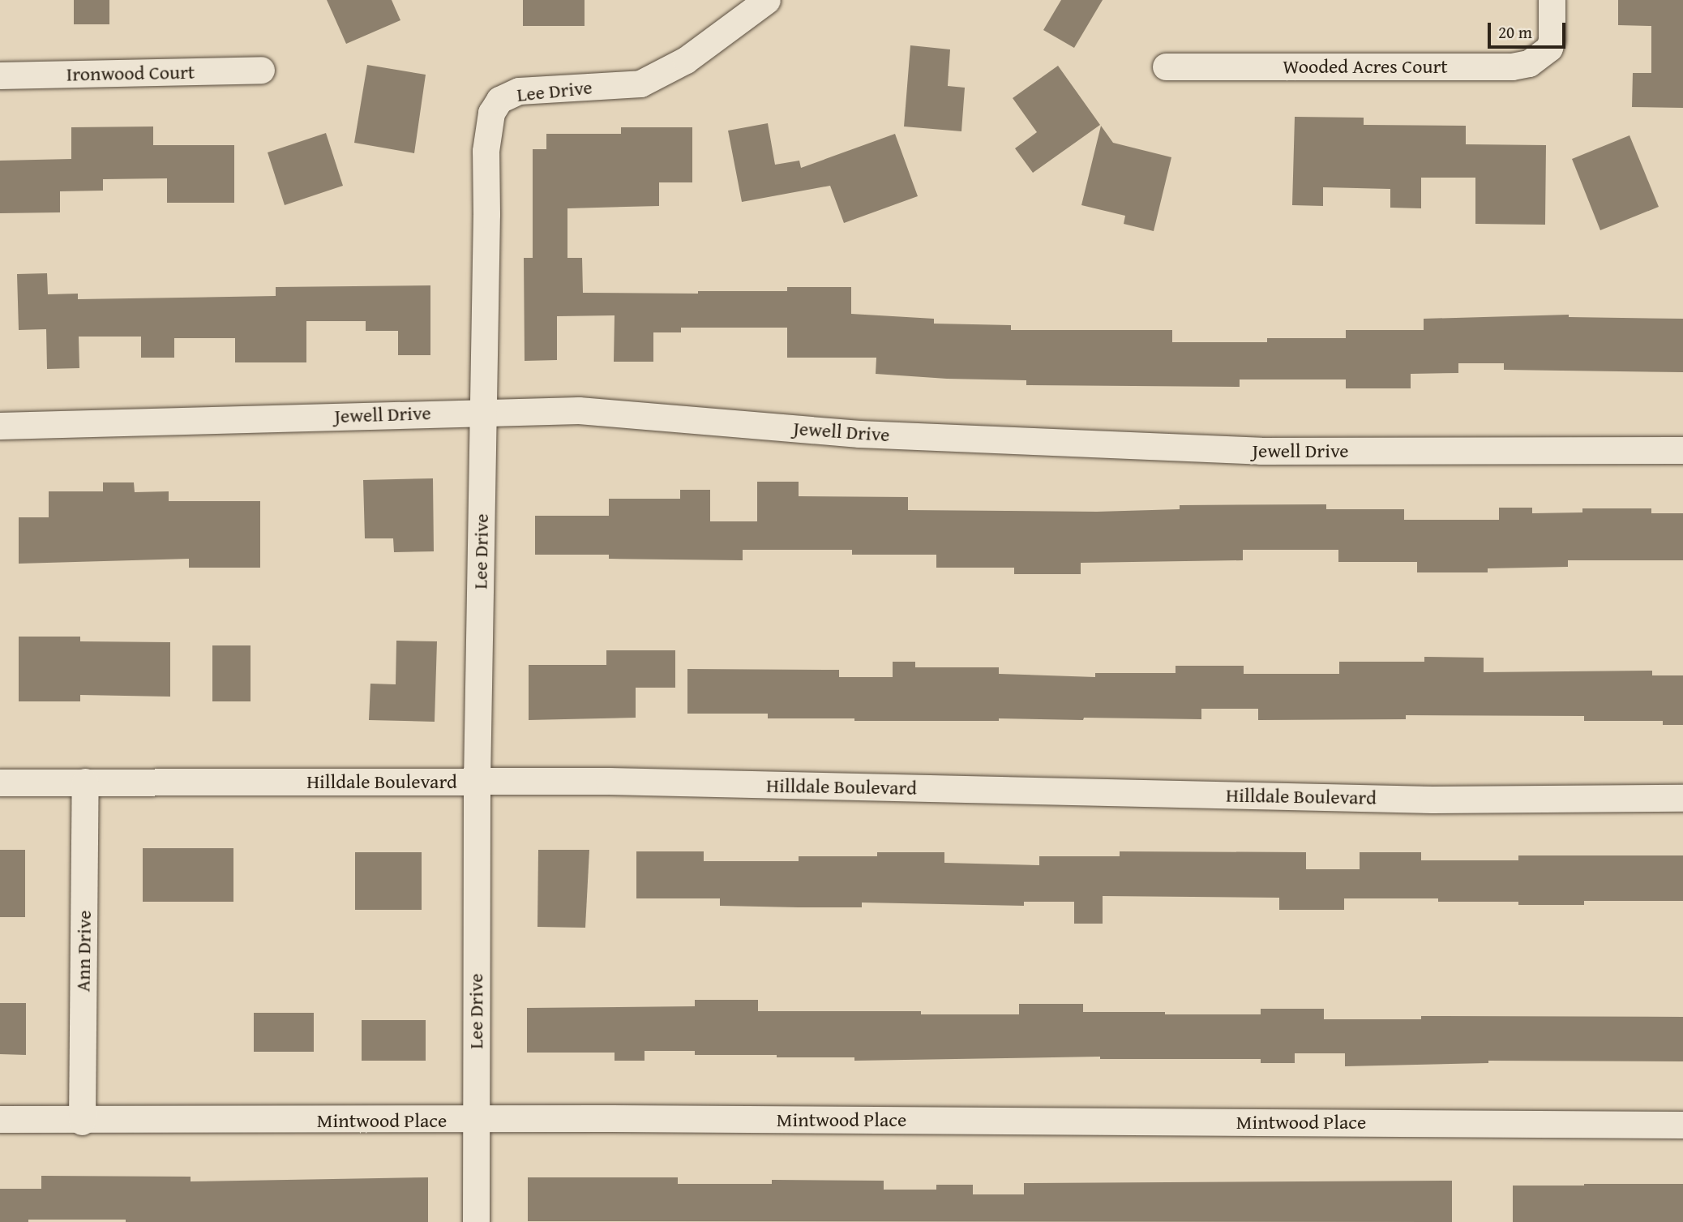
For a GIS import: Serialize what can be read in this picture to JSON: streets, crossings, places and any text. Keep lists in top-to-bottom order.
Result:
{
  "streets": {
    "street": [
      "Wooded Acres Court",
      "Ironwood Court",
      "Lee Drive",
      "Jewell Drive",
      "Hilldale Boulevard",
      "Ann Drive",
      "Mintwood Place"
    ]
  },
  "crossings": [
    ["Lee Drive", "Jewell Drive"],
    ["Lee Drive", "Hilldale Boulevard"],
    ["Lee Drive", "Mintwood Place"],
    ["Hilldale Boulevard", "Ann Drive"],
    ["Ann Drive", "Mintwood Place"]
  ],
  "scale_bar": "20 m"
}
